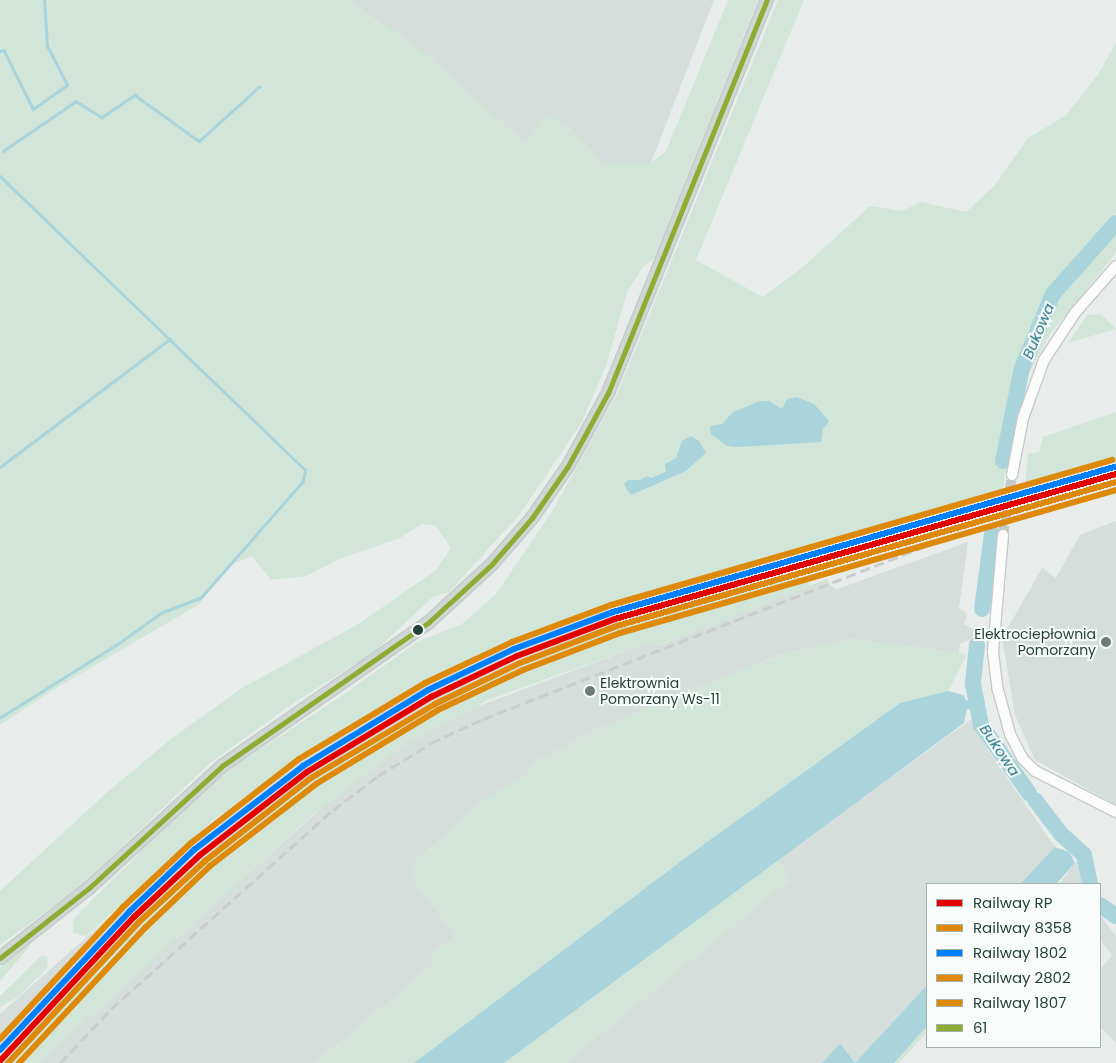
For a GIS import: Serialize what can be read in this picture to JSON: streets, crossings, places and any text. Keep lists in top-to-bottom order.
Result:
{
  "water": ["Bukowa"],
  "places": ["Elektrociepłownia Pomorzany", "Elektrownia Pomorzany Ws-11"],
  "lines": [
    "transit line 61",
    "rail line 1807",
    "rail line 1802",
    "rail line RP",
    "rail line 8358",
    "rail line 2802"
  ],
  "legend": [
    "Railway RP",
    "Railway 8358",
    "Railway 1802",
    "Railway 2802",
    "Railway 1807",
    "61"
  ]
}
